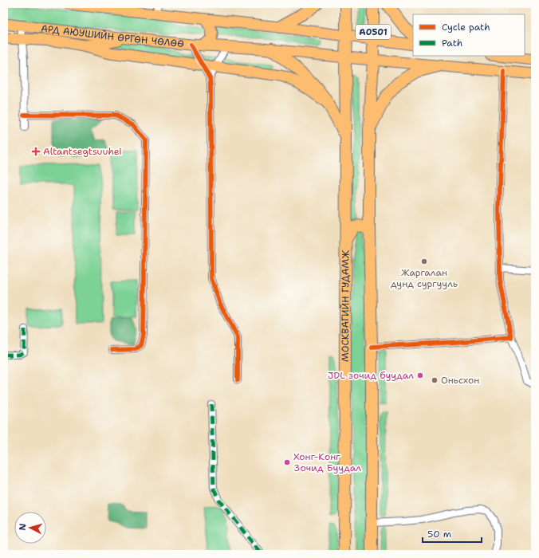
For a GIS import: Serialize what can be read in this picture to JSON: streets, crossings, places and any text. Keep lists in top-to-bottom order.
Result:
{
  "streets": {
    "highway": ["A0501", "МОСКВАГИЙН ГУДАМЖ"],
    "main road": ["АРД АЮУШИЙН ӨРГӨН ЧӨЛӨӨ"]
  },
  "crossings": [
    ["A0501", "АРД АЮУШИЙН ӨРГӨН ЧӨЛӨӨ"],
    ["A0501", "МОСКВАГИЙН ГУДАМЖ"],
    ["АРД АЮУШИЙН ӨРГӨН ЧӨЛӨӨ", "МОСКВАГИЙН ГУДАМЖ"]
  ],
  "places": {
    "health": ["Altantsegtsuuhei"],
    "other": [
      "Жаргалан дунд сургууль",
      "JDL зочид буудал",
      "Оньсхон",
      "Хонг-Kонг 3очид Буудал"
    ]
  },
  "legend": ["Cycle path", "Path"],
  "scale_bar": "50 m",
  "north": "left"
}
